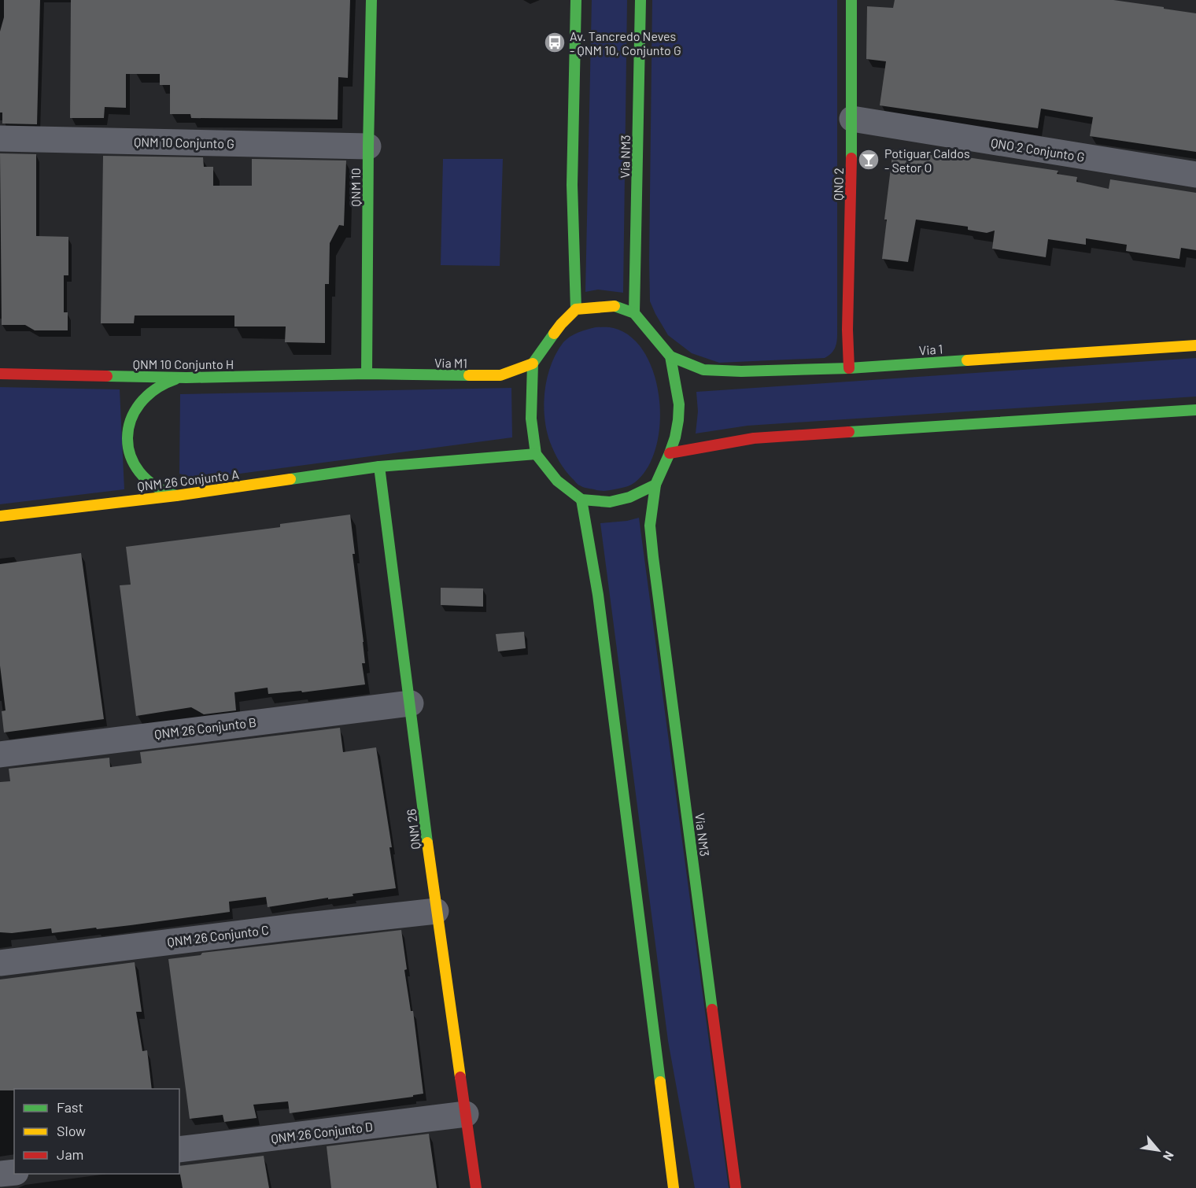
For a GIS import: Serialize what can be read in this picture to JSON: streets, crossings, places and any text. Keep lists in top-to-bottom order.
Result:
{
  "streets": {
    "main road": [
      "Via NM3",
      "QNO 2",
      "QNM 10",
      "Via 1",
      "Via M1",
      "QNM 10 Conjunto H",
      "QNM 26 Conjunto A",
      "QNM 26"
    ],
    "street": [
      "QNM 10 Conjunto G",
      "QNO 2 Conjunto G",
      "QNM 26 Conjunto B",
      "QNM 26 Conjunto C",
      "QNM 26 Conjunto D"
    ]
  },
  "crossings": [
    ["QNM 10 Conjunto G", "QNM 10"],
    ["QNO 2 Conjunto G", "QNO 2"],
    ["Via NM3", "Via 1"],
    ["QNO 2", "Via 1"],
    ["QNM 10", "Via M1"],
    ["QNM 10", "QNM 10 Conjunto H"],
    ["Via M1", "QNM 10 Conjunto H"],
    ["QNM 26 Conjunto A", "QNM 26"],
    ["QNM 26 Conjunto B", "QNM 26"],
    ["QNM 26", "QNM 26 Conjunto C"],
    ["QNM 26", "QNM 26 Conjunto D"]
  ],
  "places": {
    "bus stop": ["Av. Tancredo Neves - QNM 10, Conjunto G"],
    "bar": ["Potiguar Caldos - Setor O"]
  },
  "legend": ["Fast", "Slow", "Jam"],
  "north": "bottom right"
}
